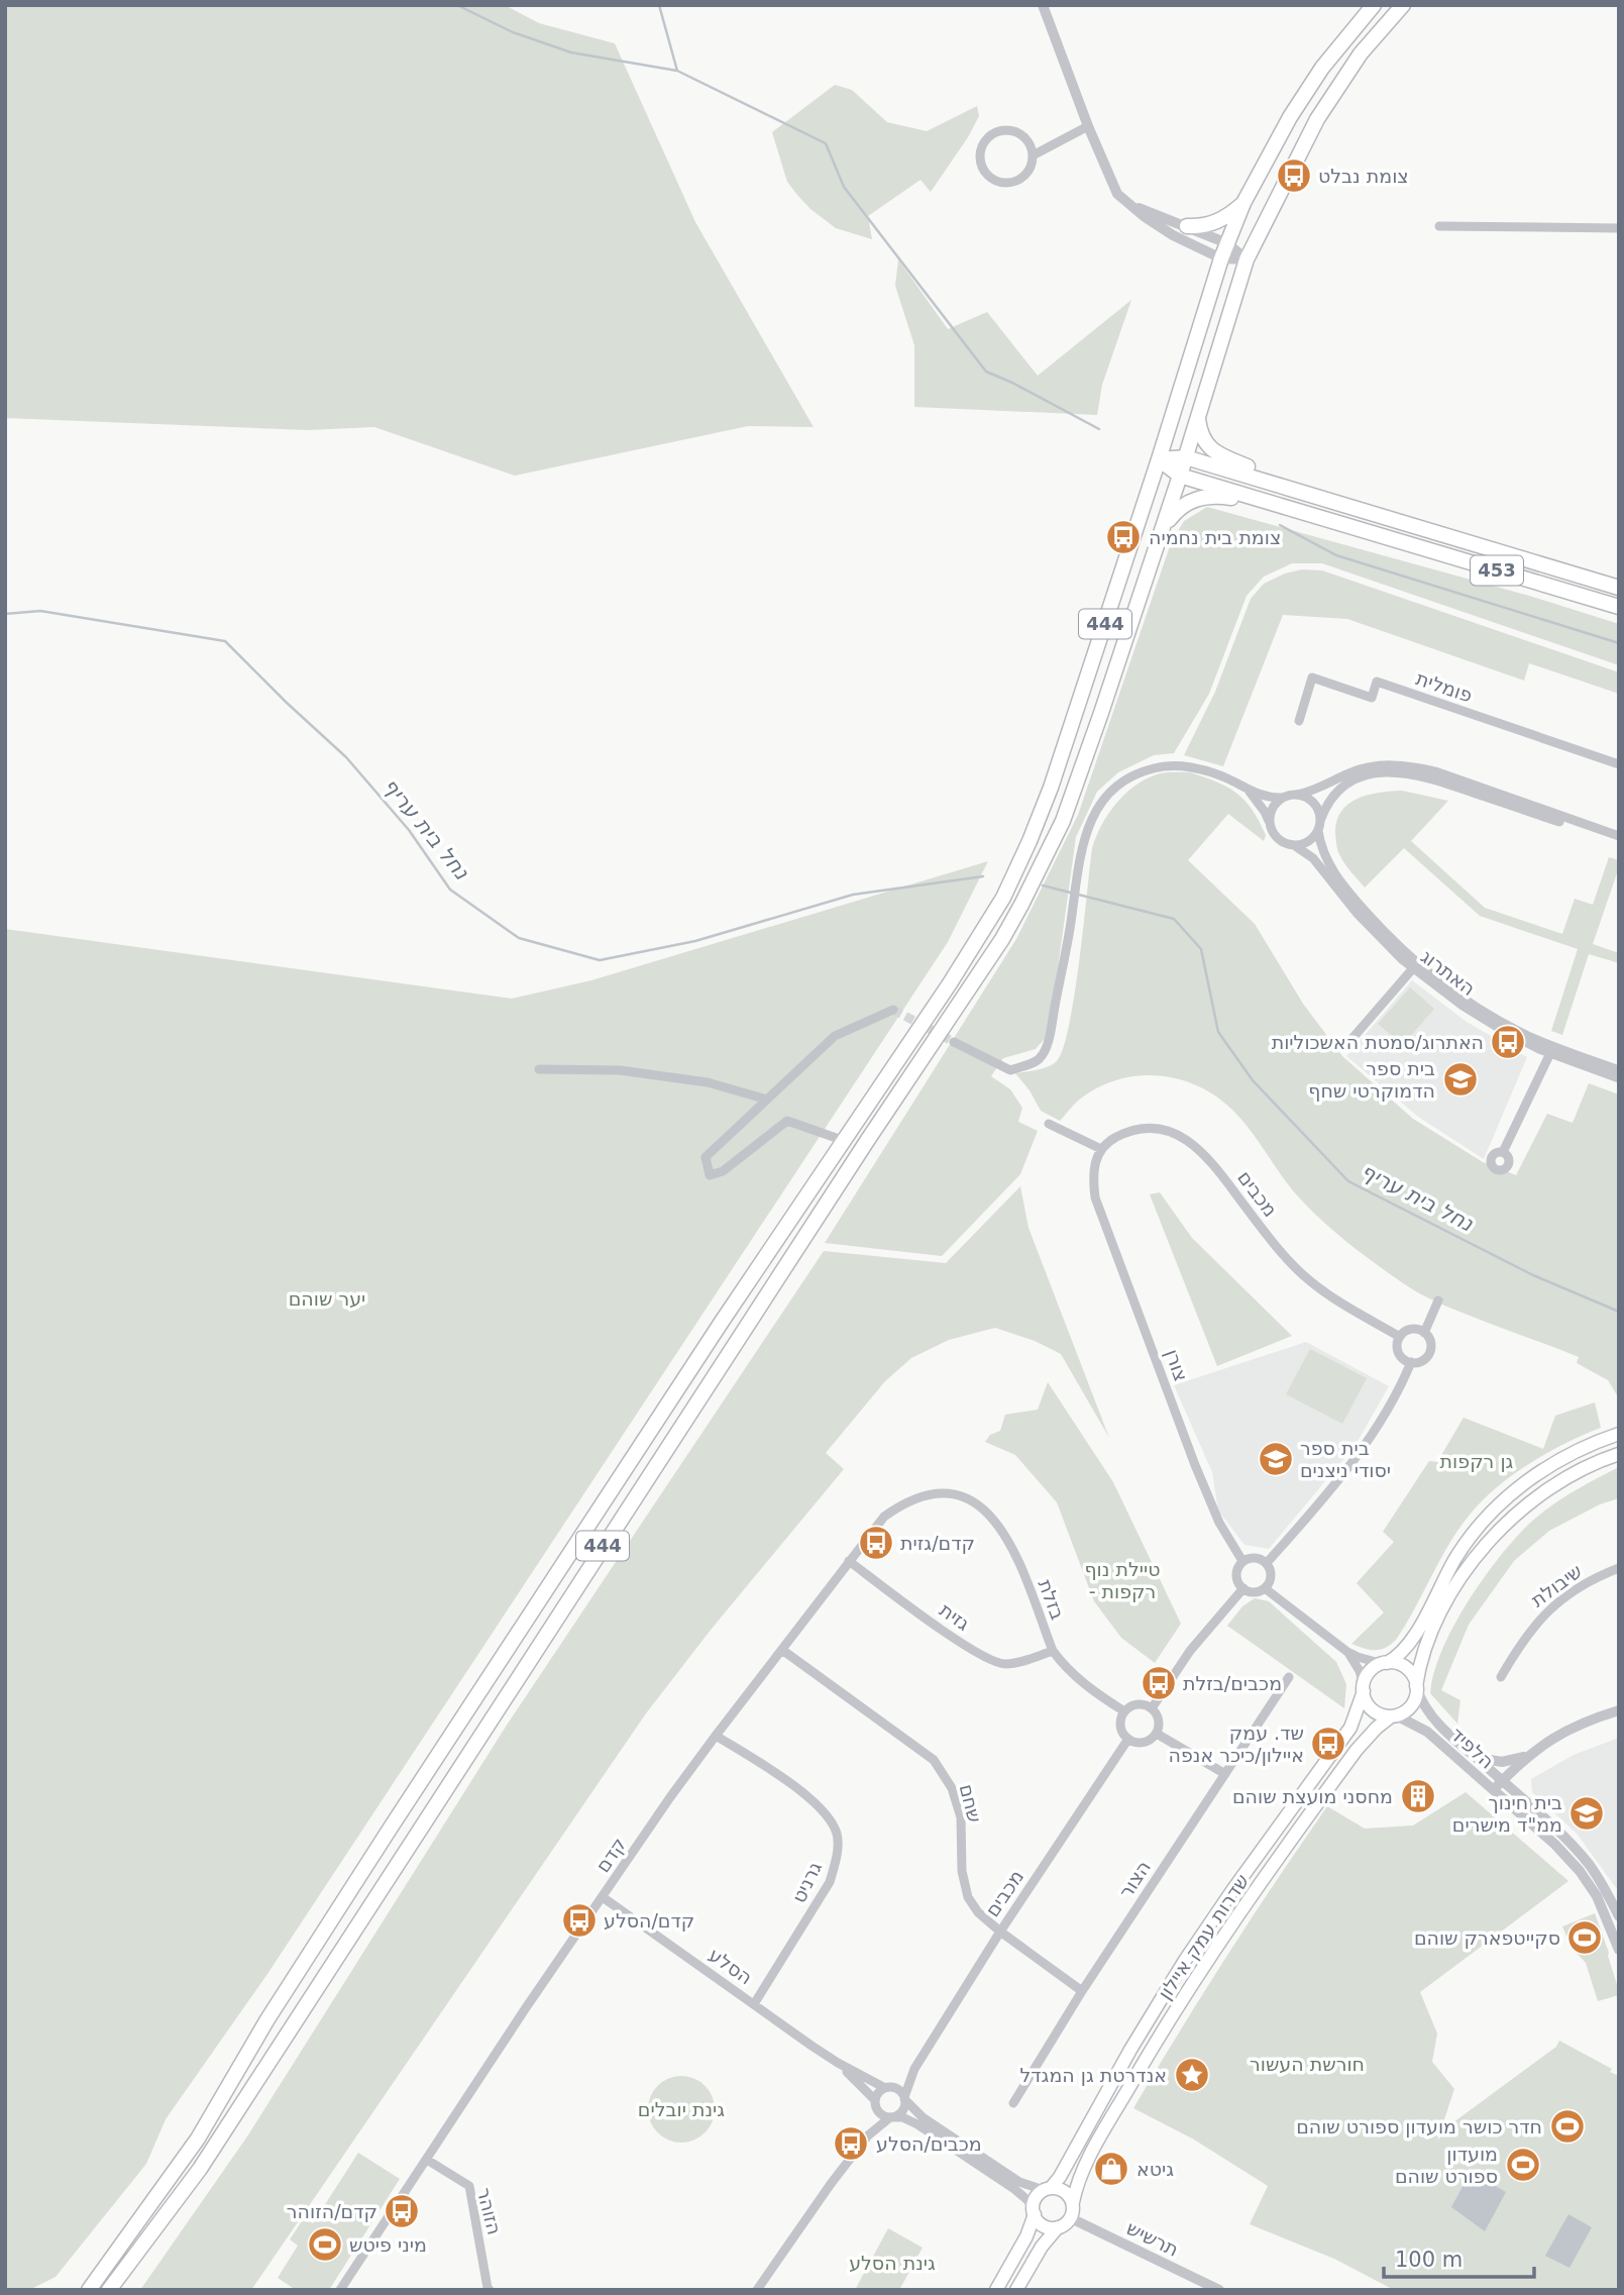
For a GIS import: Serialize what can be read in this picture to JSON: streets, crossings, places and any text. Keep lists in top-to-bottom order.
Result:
{
  "streets": {
    "main road": ["453", "444", "שדרות עמק איילון"],
    "street": [
      "פומלית",
      "האתרוג",
      "מכבים",
      "צורן",
      "שיבולת",
      "בזלת",
      "גזית",
      "הלפיד",
      "שחם",
      "קדם",
      "הצור",
      "גרניט",
      "הסלע",
      "הזוהר",
      "תרשיש"
    ]
  },
  "crossings": [
    ["453", "444"],
    ["מכבים", "צורן"],
    ["מכבים", "בזלת"],
    ["מכבים", "שחם"],
    ["מכבים", "הסלע"],
    ["בזלת", "גזית"],
    ["בזלת", "קדם"],
    ["גזית", "קדם"],
    ["הלפיד", "שדרות עמק איילון"],
    ["שחם", "קדם"],
    ["שחם", "הצור"],
    ["קדם", "גרניט"],
    ["קדם", "הסלע"],
    ["קדם", "הזוהר"],
    ["גרניט", "הסלע"],
    ["שדרות עמק איילון", "תרשיש"]
  ],
  "water": ["נחל בית עריף"],
  "parks": [
    "יער שוהם",
    "גן רקפות",
    "טיילת נוף - רקפות",
    "חורשת העשור",
    "גינת יובלים",
    "גינת הסלע"
  ],
  "places": {
    "bus stop": [
      "צומת נבלט",
      "צומת בית נחמיה",
      "האתרוג/סמטת האשכוליות",
      "קדם/גזית",
      "מכבים/בזלת",
      "שד. עמק איילון/כיכר אנפה",
      "קדם/הסלע",
      "מכבים/הסלע",
      "קדם/הזוהר"
    ],
    "school or university": ["בית ספר הדמוקרטי שחף", "בית ספר יסודי ניצנים", "בית חינוך ממ\"ד מישרים"],
    "building": ["מחסני מועצת שוהם"],
    "sports": [
      "סקייטפארק שוהם",
      "חדר כושר מועדון ספורט שוהם",
      "מועדון ספורט שוהם",
      "מיני פיטש"
    ],
    "place": ["אנדרטת גן המגדל"],
    "shop": ["גיטא"]
  },
  "scale_bar": "100 m"
}
